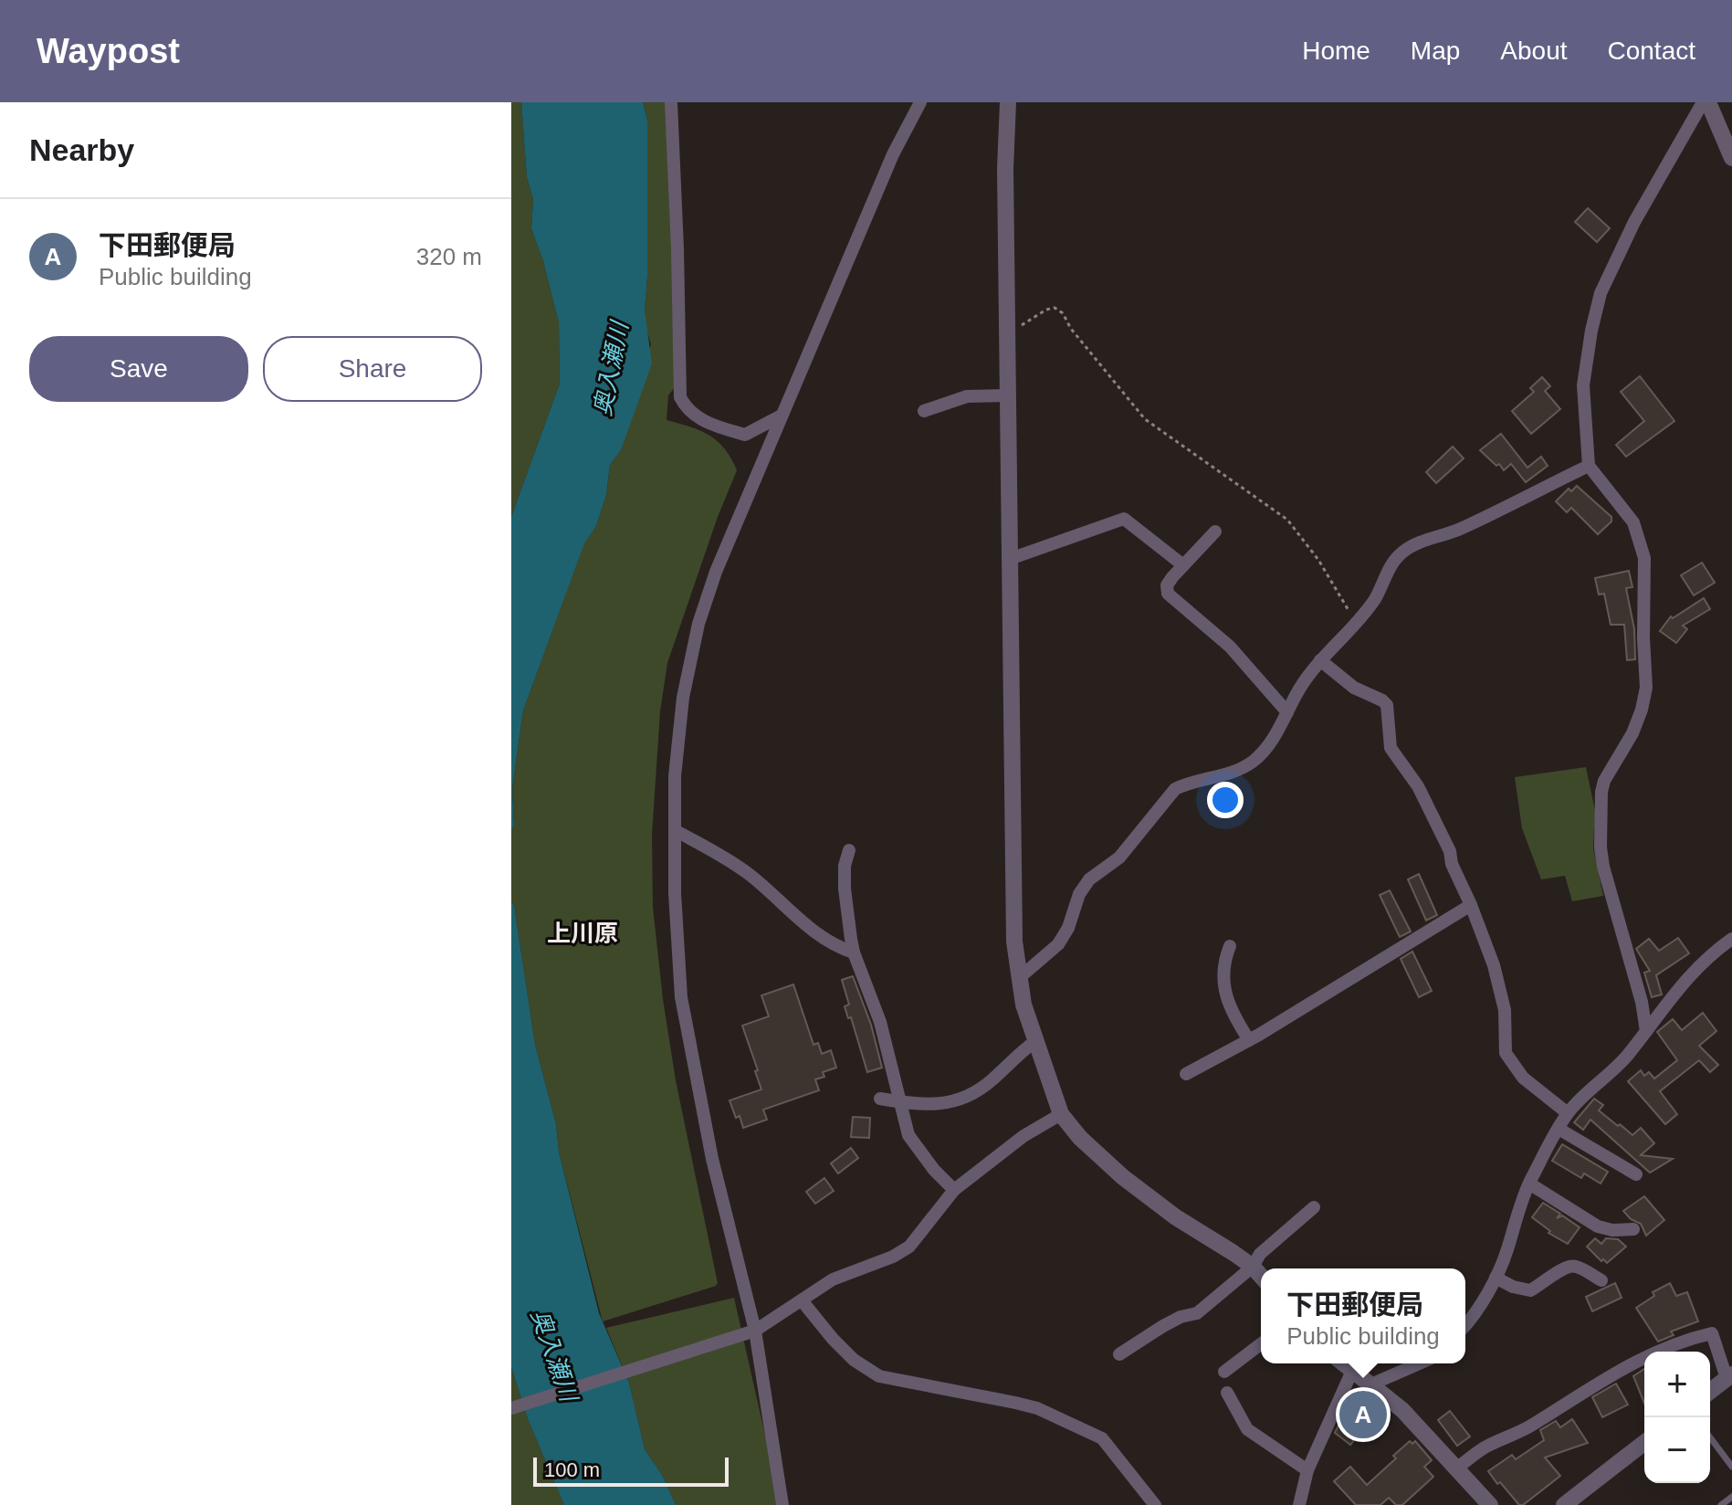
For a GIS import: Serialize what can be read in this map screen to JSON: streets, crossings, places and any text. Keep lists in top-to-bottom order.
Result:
{
  "districts": ["上川原"],
  "water": ["奥入瀬川"],
  "scale_bar": "100 m",
  "page": {
    "header": "Waypost",
    "nav": [
      "Home",
      "Map",
      "About",
      "Contact"
    ],
    "heading": "Nearby",
    "list": [
      {
        "mark": "A",
        "name": "下田郵便局",
        "note": "Public building",
        "value": "320 m"
      }
    ],
    "buttons": ["Save", "Share"],
    "popup": ["下田郵便局", "Public building"],
    "map_buttons": ["+", "−"],
    "pins": "A",
    "scale": "100 m"
  }
}
